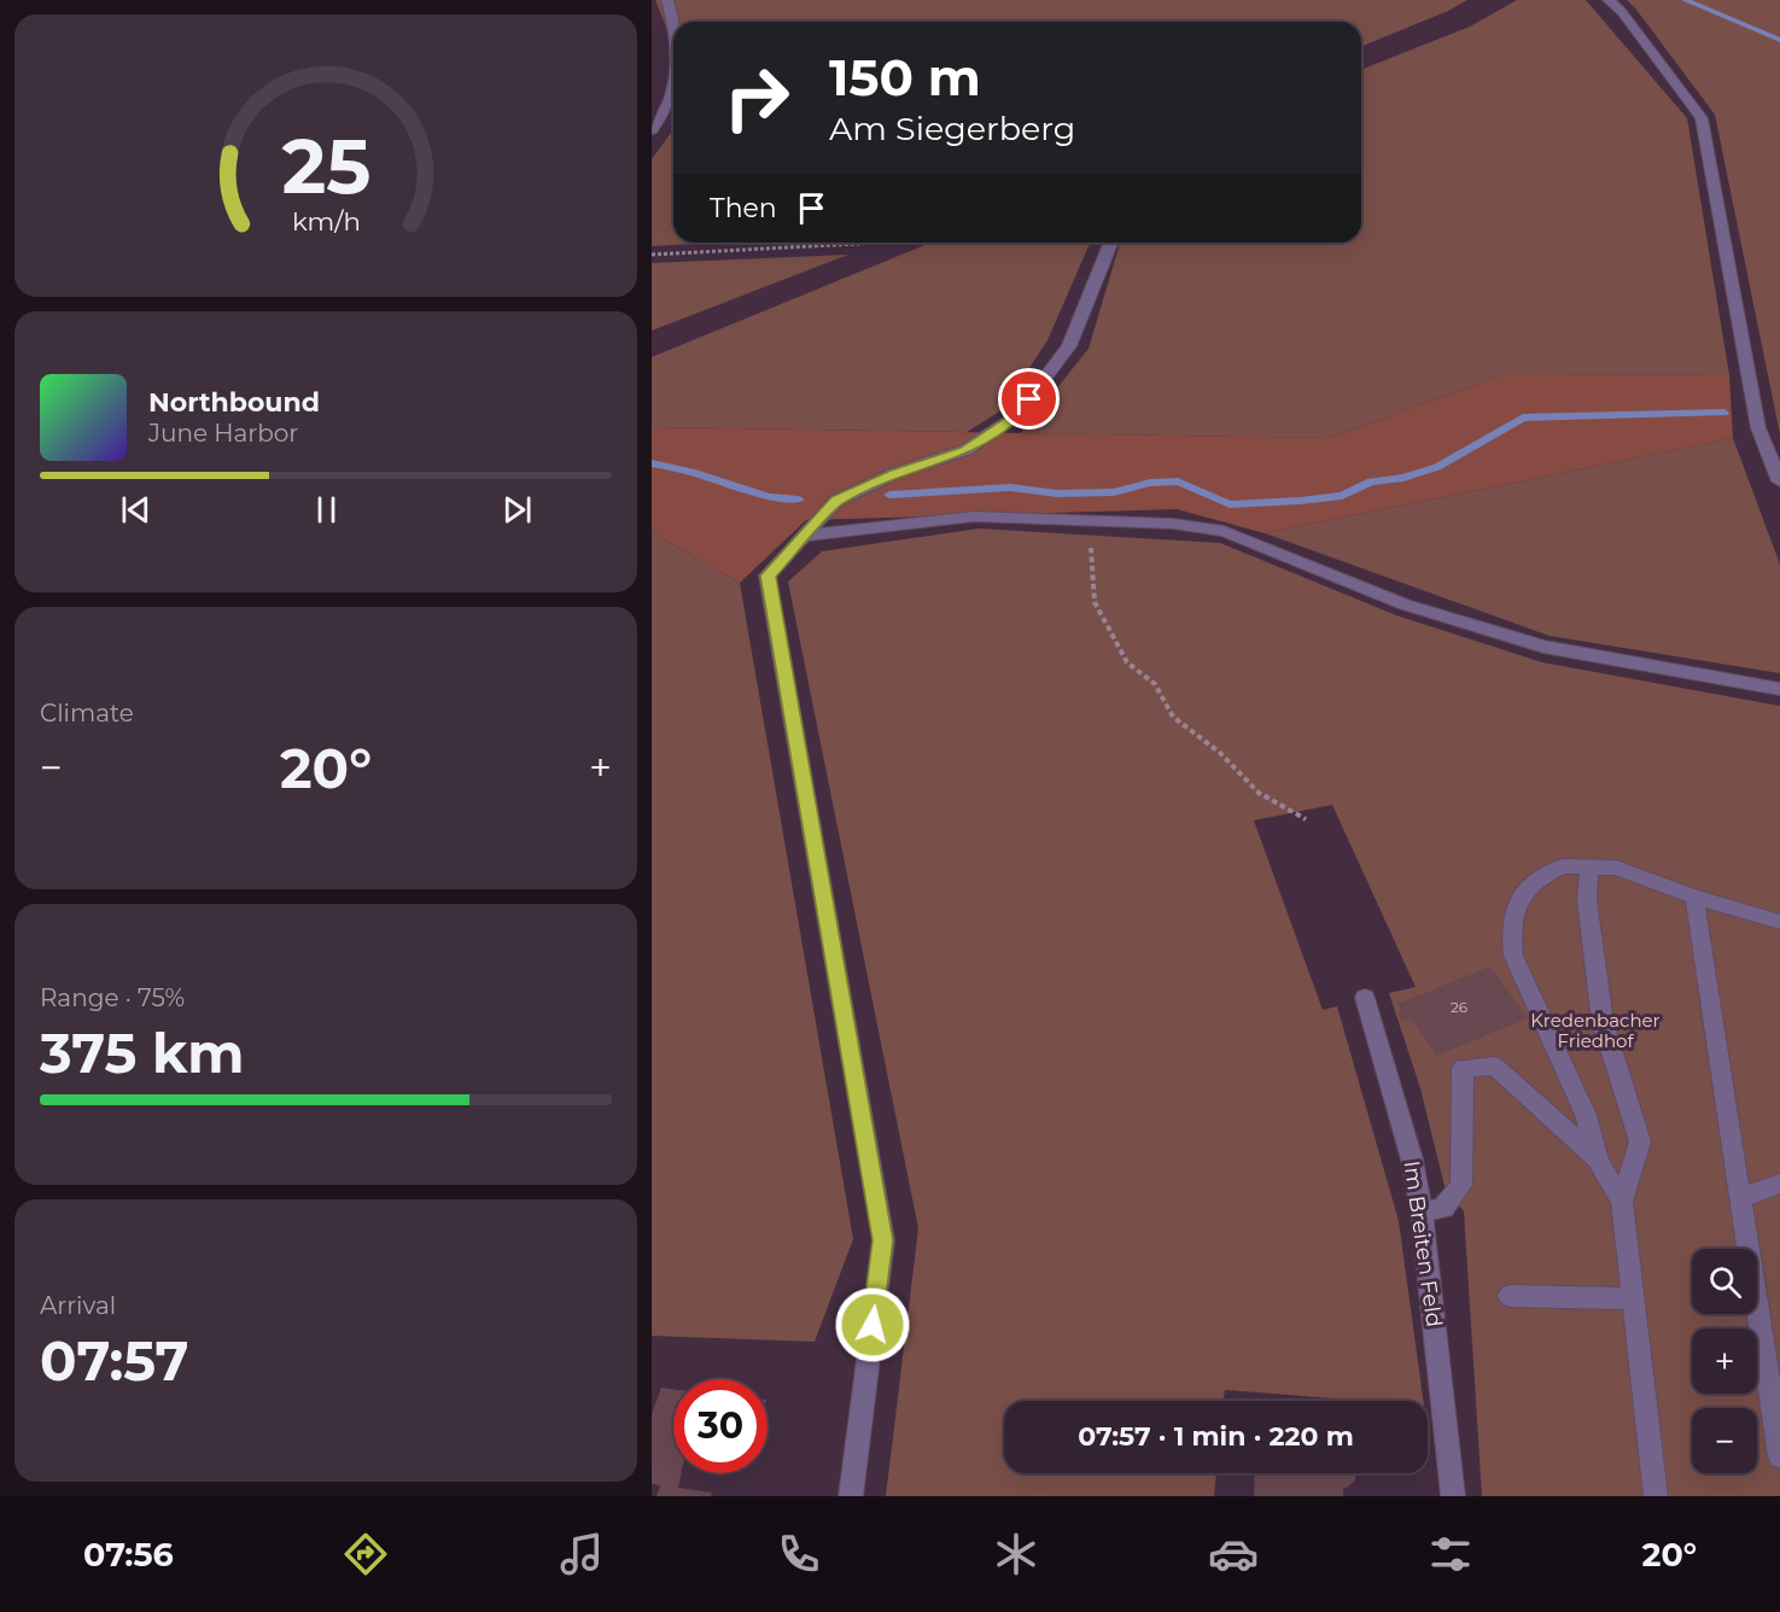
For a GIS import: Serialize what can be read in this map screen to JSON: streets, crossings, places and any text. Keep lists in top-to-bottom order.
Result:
{
  "streets": {
    "street": ["Im Breiten Feld"]
  },
  "parks": ["Kredenbacher Friedhof"],
  "house_numbers": ["26"],
  "page": {
    "turn": ["150 m", "Am Siegerberg"],
    "then": "Then",
    "song": ["Northbound", "June Harbor"],
    "tile": [
      "Climate",
      ["Range · 75%", "375 km"],
      ["Arrival", "07:57"]
    ],
    "heat": ["−", "20°", "+"],
    "map_buttons": ["+", "−"],
    "limit": "30",
    "trip": "07:57 · 1 min · 220 m",
    "tabs": ["07:56", "20°"],
    "gauge": ["25", "km/h"]
  }
}
